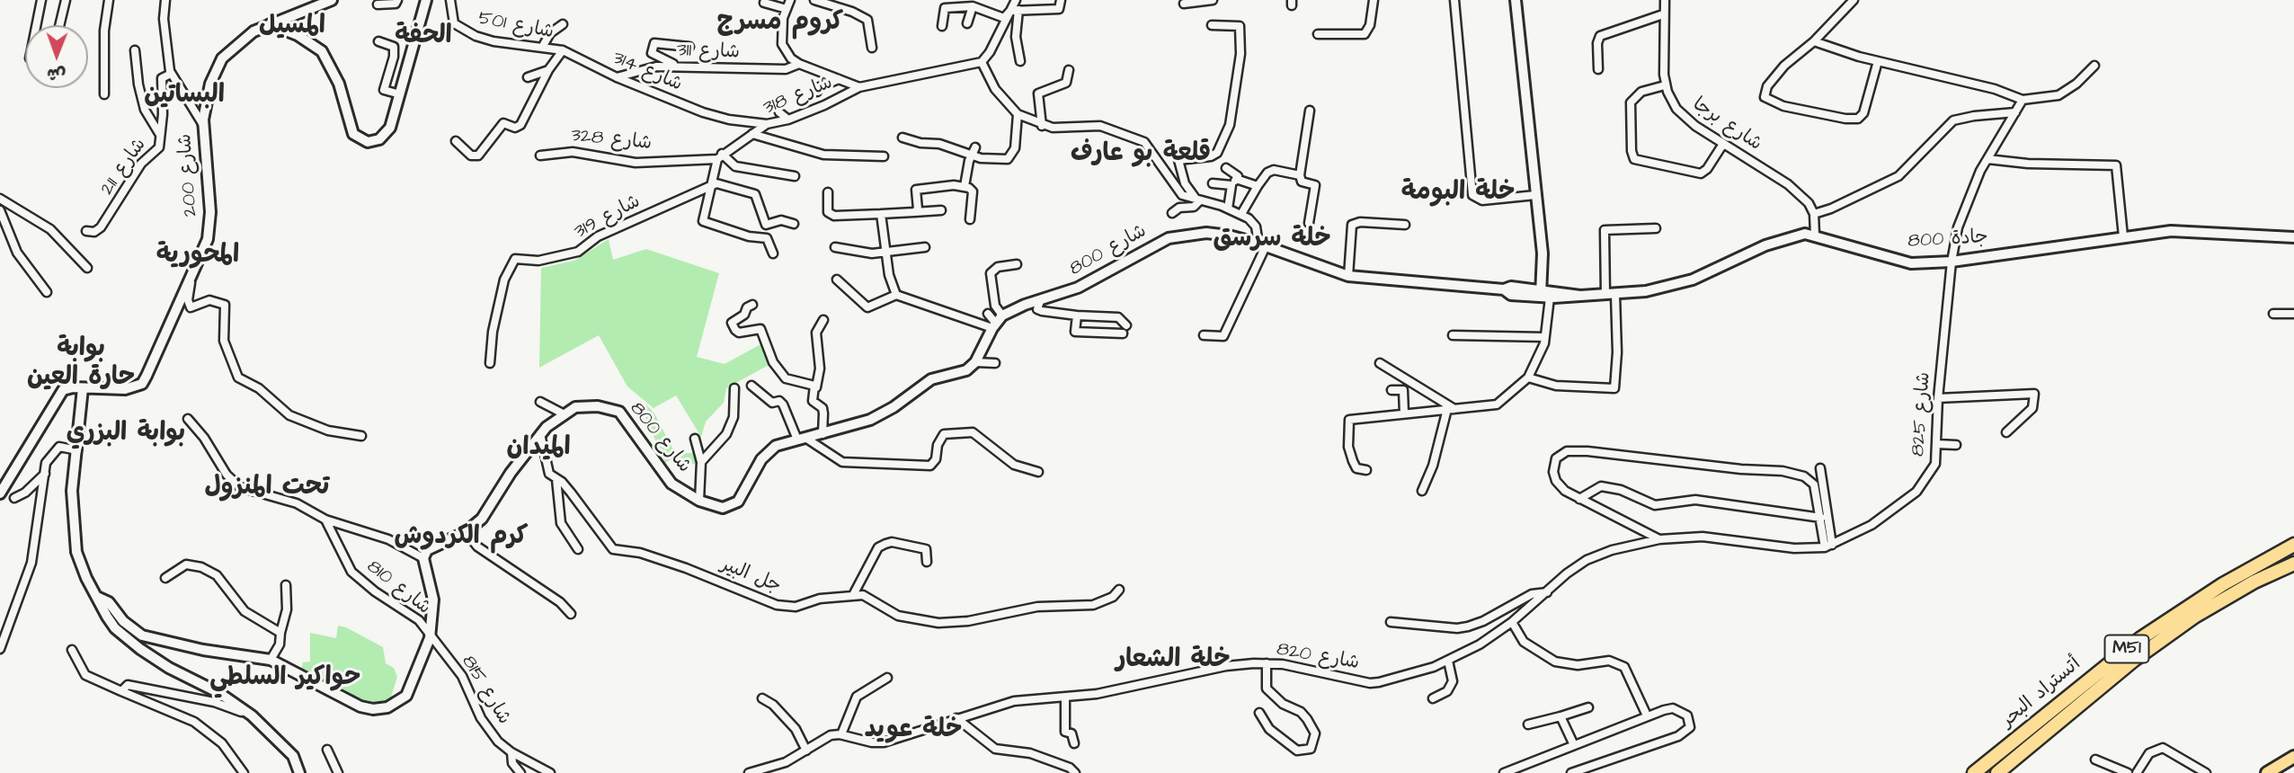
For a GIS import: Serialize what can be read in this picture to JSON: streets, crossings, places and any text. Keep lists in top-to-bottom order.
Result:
{
  "streets": {
    "highway": ["M51", "أتستراد البحر"],
    "main road": ["شارع 200", "جادة 800", "شارع 800"],
    "street": [
      "شارع 501",
      "شارع 311",
      "شارع 314",
      "شارع 318",
      "شارع برجا",
      "شارع 328",
      "شارع 211",
      "شارع 319",
      "شارع 825",
      "جل البير",
      "شارع 810",
      "شارع 820",
      "شارع 815"
    ]
  },
  "crossings": [
    ["شارع 501", "شارع 314"],
    ["شارع 311", "شارع 314"],
    ["شارع 314", "شارع 318"],
    ["شارع 318", "شارع 328"],
    ["جادة 800", "شارع 800"],
    ["جادة 800", "شارع 825"],
    ["شارع 800", "جل البير"],
    ["شارع 825", "شارع 820"],
    ["شارع 810", "شارع 815"]
  ],
  "districts": [
    "كروم مسرج",
    "المسيل",
    "الحفة",
    "البساتين",
    "قلعة بو عارف",
    "خلة البومة",
    "خلة سرسق",
    "المحورية",
    "بوابة حارة العين",
    "بوابة البزري",
    "الميدان",
    "تحت المنزول",
    "كرم الكردوش",
    "خلة الشعار",
    "حواكير السلطي",
    "خلة عويد"
  ],
  "north": "bottom"
}
